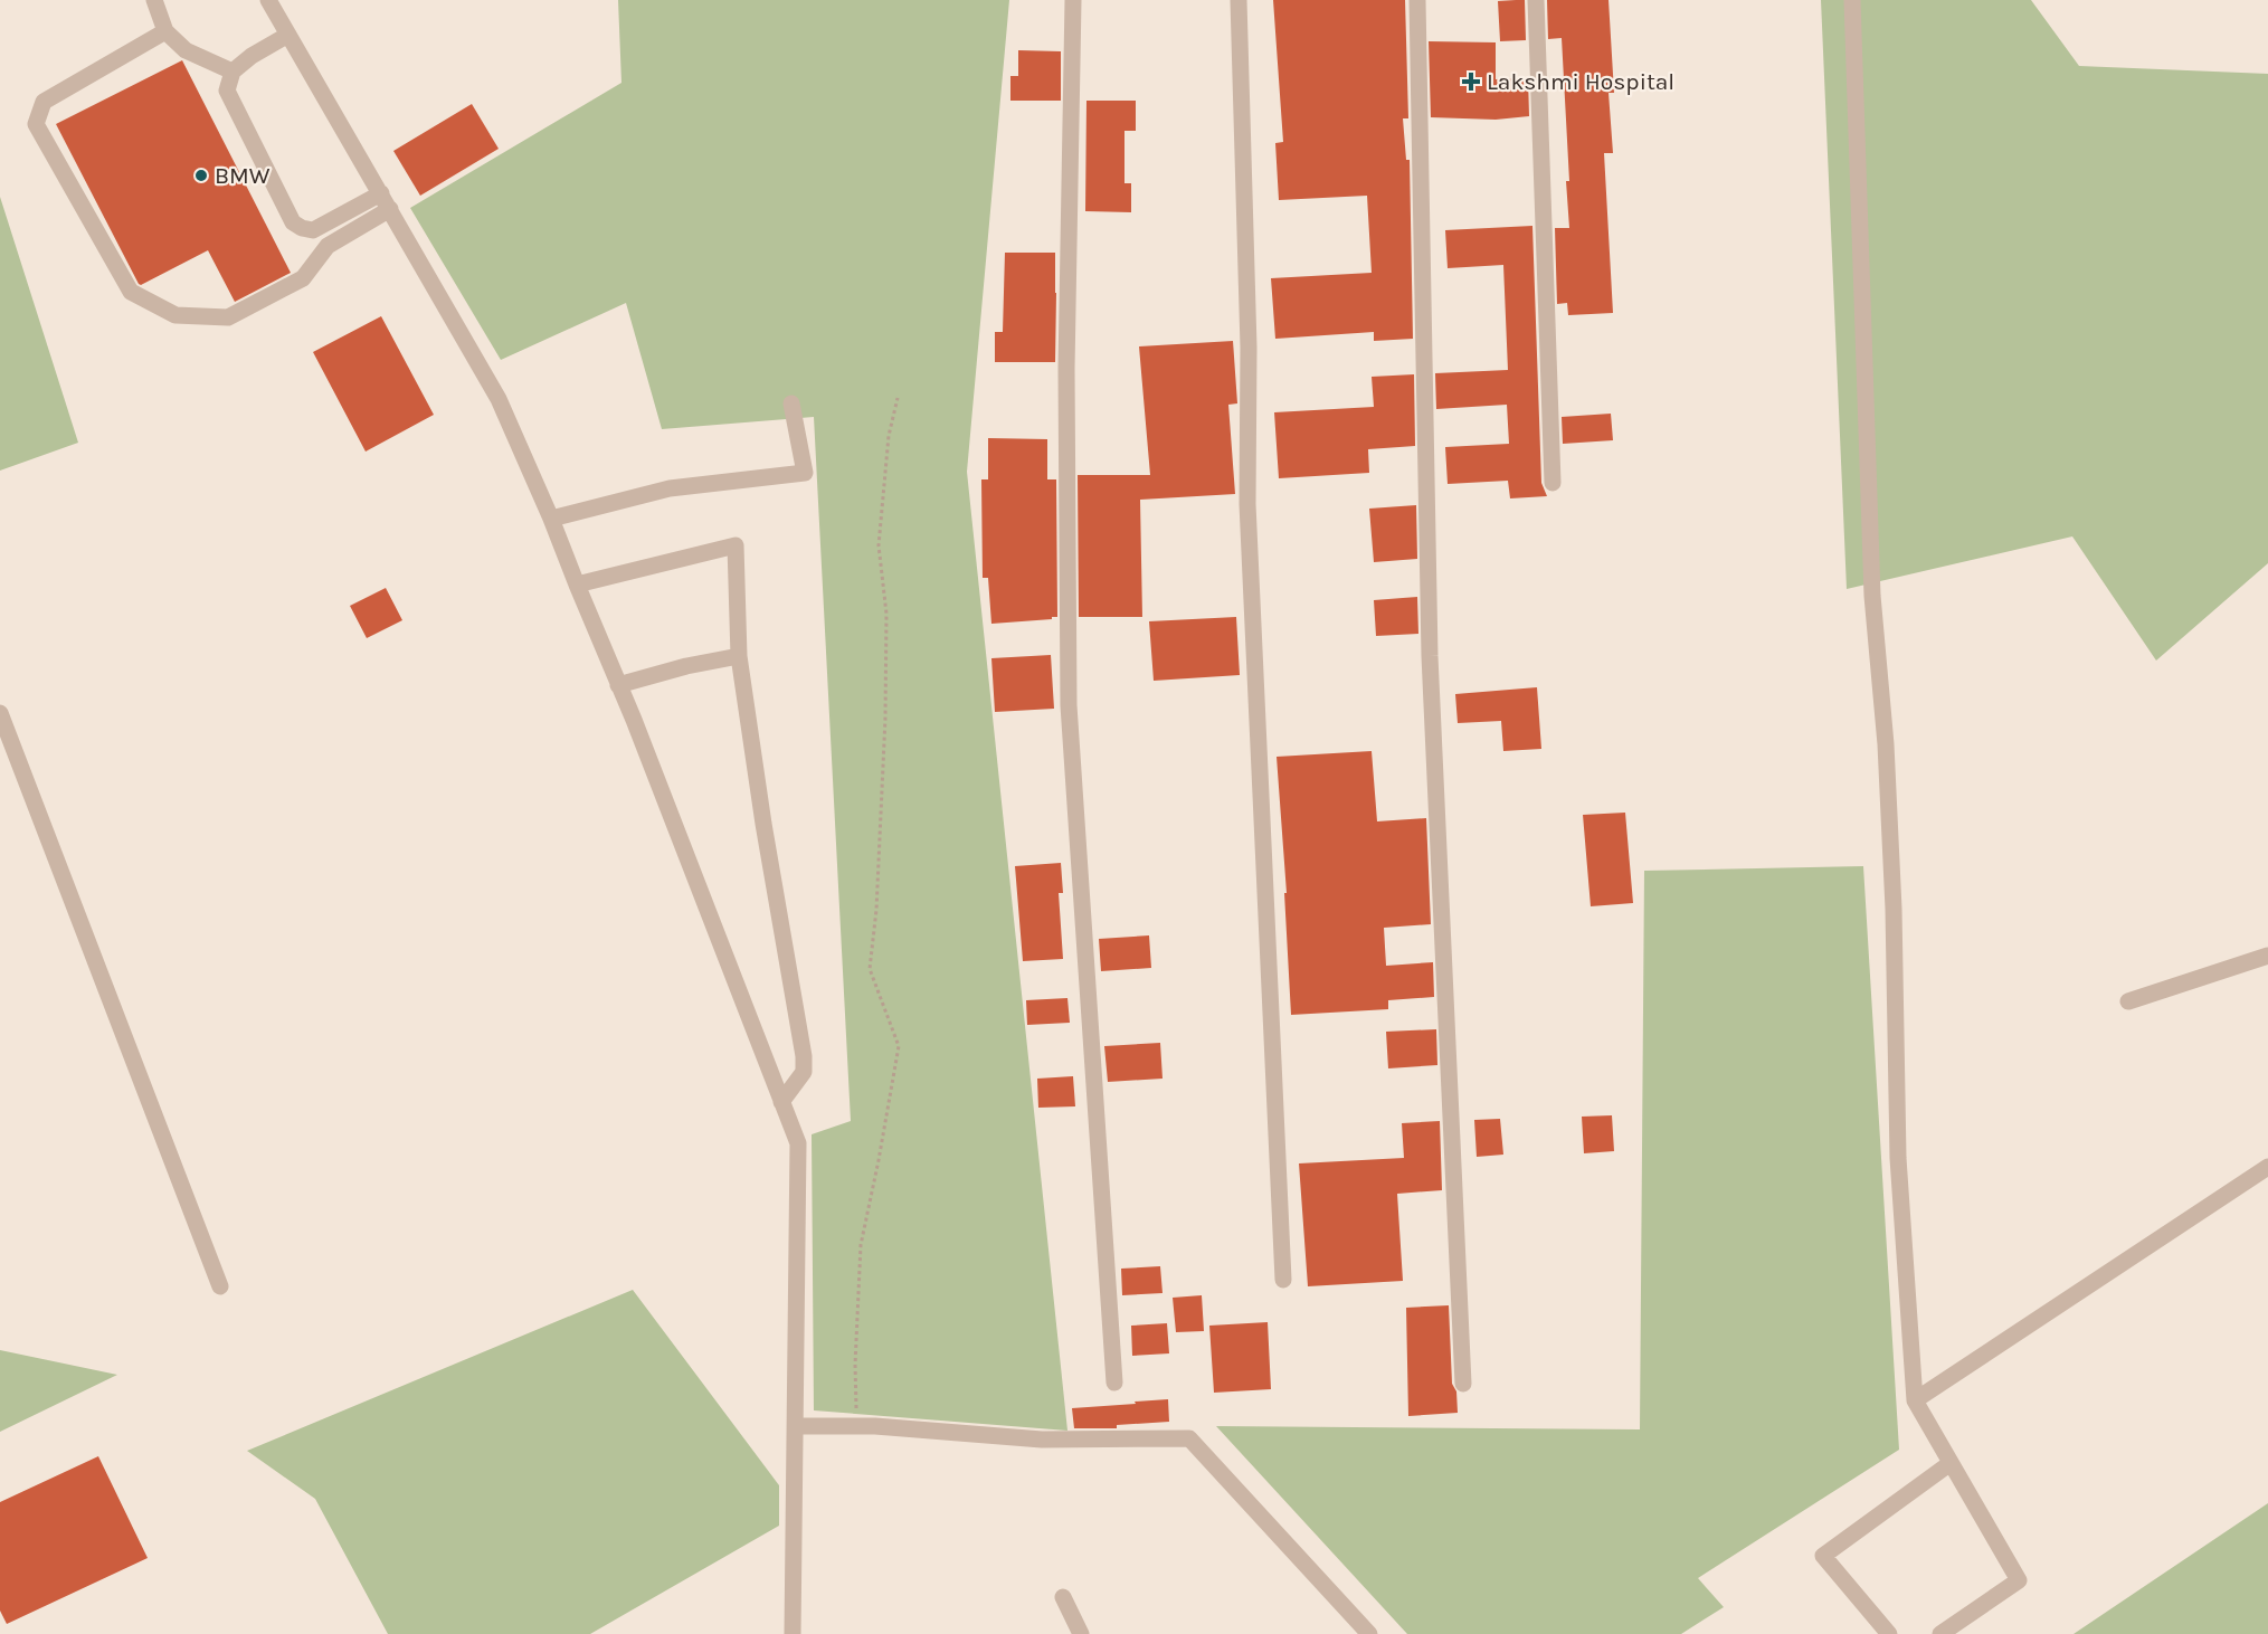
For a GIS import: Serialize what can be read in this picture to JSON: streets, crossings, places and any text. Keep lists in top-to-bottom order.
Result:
{
  "places": {
    "health": ["Lakshmi Hospital"],
    "other": ["BMW"]
  }
}
